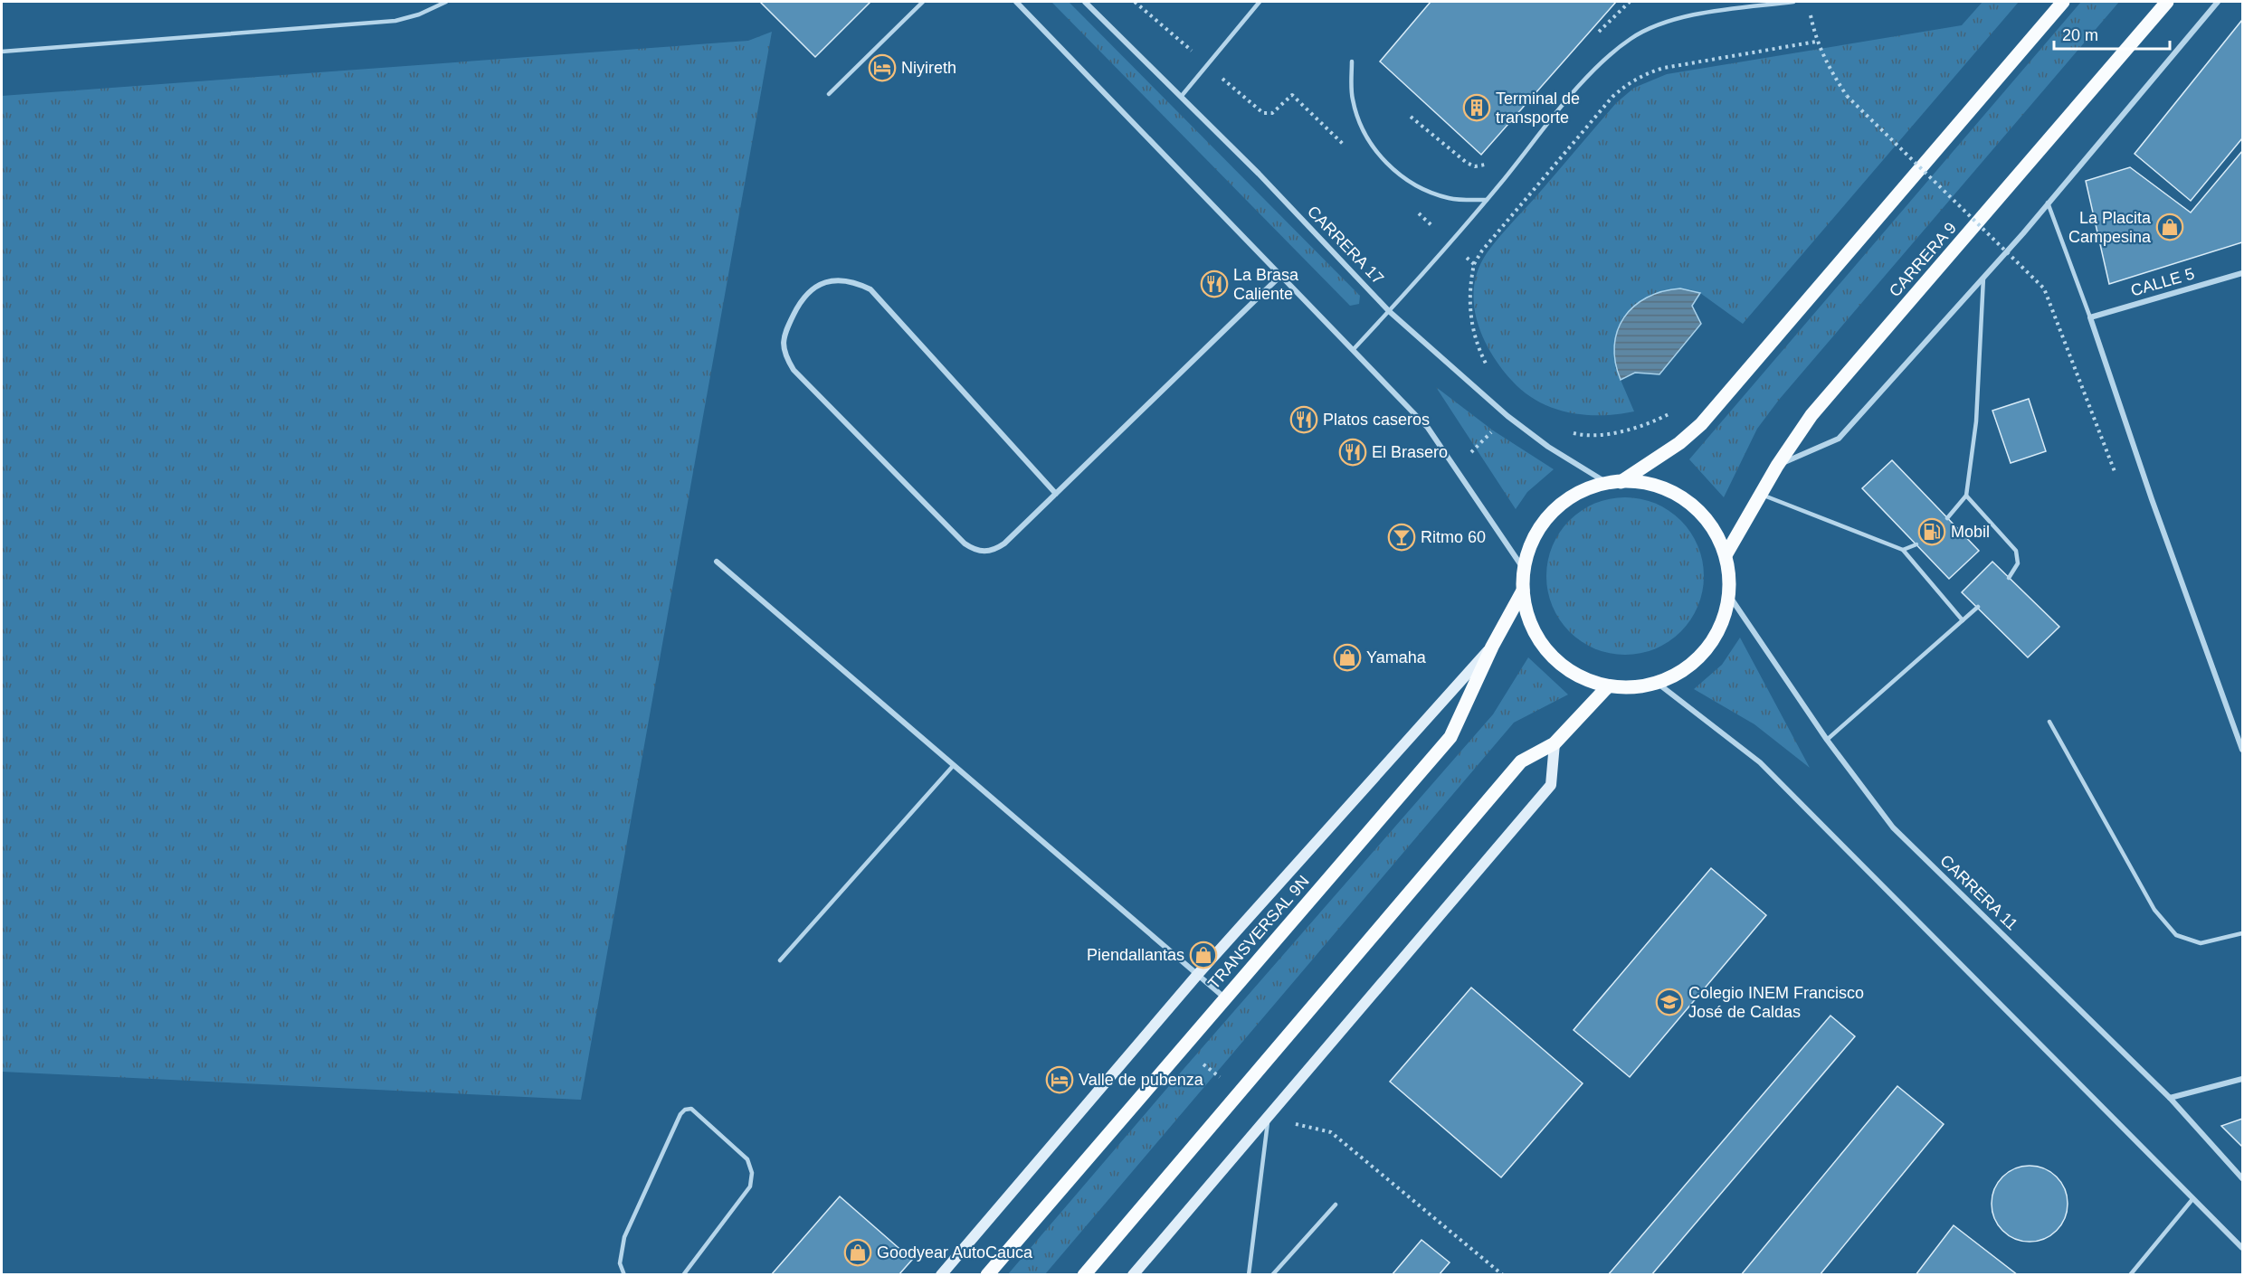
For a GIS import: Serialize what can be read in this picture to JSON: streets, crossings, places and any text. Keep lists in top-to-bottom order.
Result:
{
  "streets": {
    "main road": ["CARRERA 9", "TRANSVERSAL 9N"],
    "street": ["CARRERA 17", "CALLE 5", "CARRERA 11"]
  },
  "places": {
    "hotel": ["Niyireth", "Valle de pubenza"],
    "building": ["Terminal de transporte"],
    "shop": [
      "La Placita Campesina",
      "Yamaha",
      "Piendallantas",
      "Goodyear AutoCauca"
    ],
    "restaurant": ["La Brasa Caliente", "Platos caseros", "El Brasero"],
    "fuel station": ["Mobil"],
    "bar": ["Ritmo 60"],
    "school or university": ["Colegio INEM Francisco José de Caldas"]
  },
  "scale_bar": "20 m"
}
